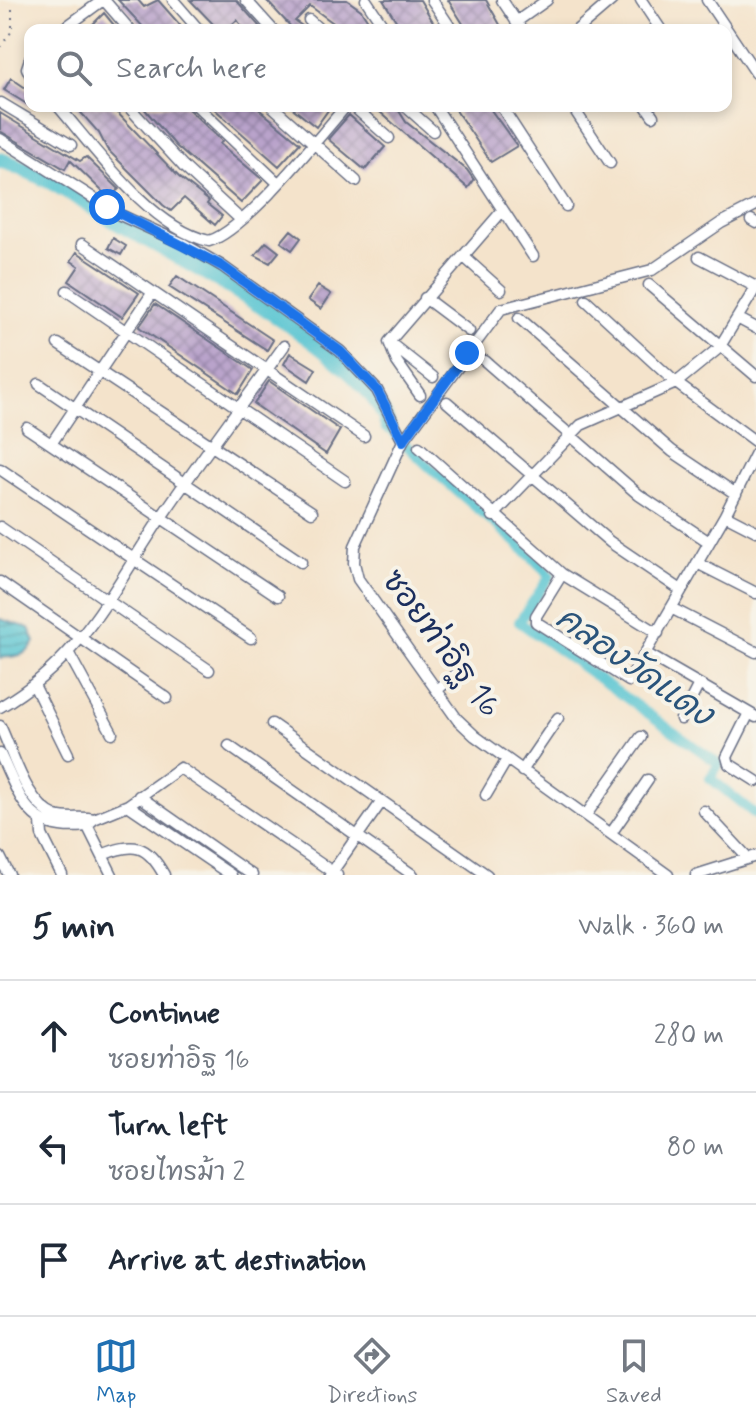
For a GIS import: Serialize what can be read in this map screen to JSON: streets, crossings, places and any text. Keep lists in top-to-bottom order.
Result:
{
  "streets": {
    "street": ["ซอยท่าอิฐ 16"]
  },
  "water": ["คลองวัดแดง"],
  "page": {
    "search": "Search here",
    "heading": ["5 min", "Walk · 360 m"],
    "list": [
      ["Continue", "ซอยท่าอิฐ 16", "280 m"],
      ["Turn left", "ซอยไทรม้า 2", "80 m"],
      "Arrive at destination"
    ],
    "nav": ["Map", "Directions", "Saved"]
  }
}
